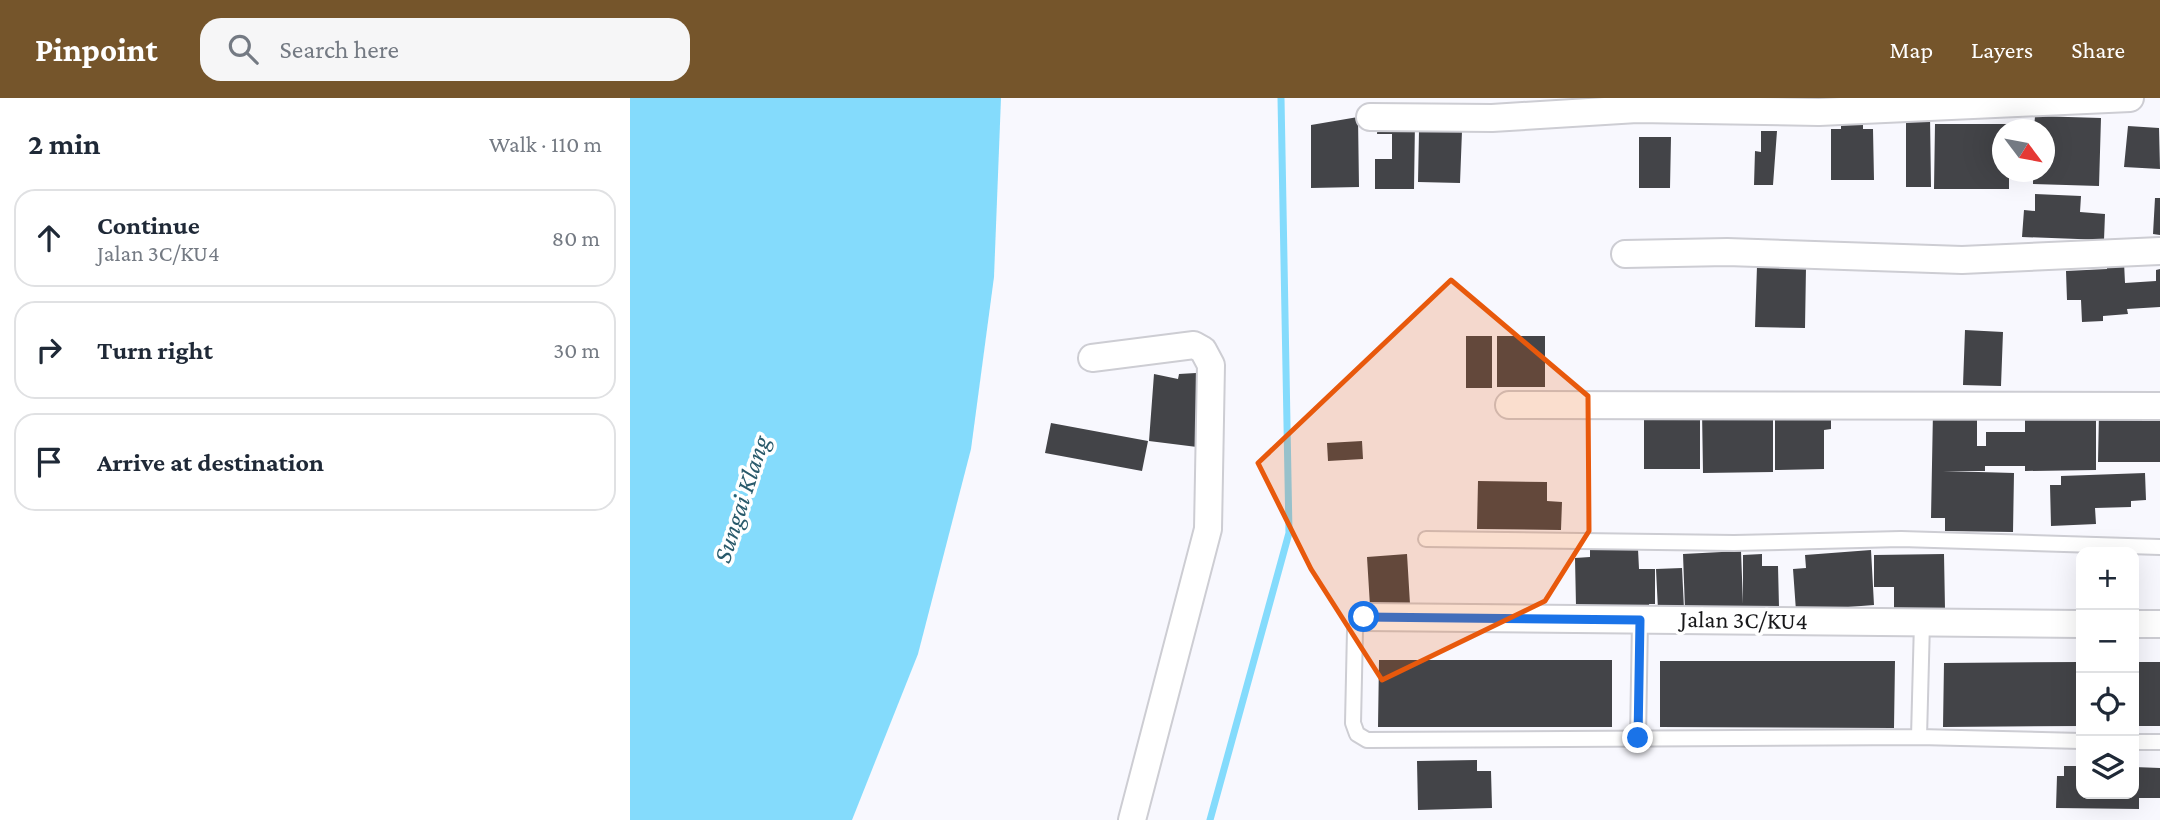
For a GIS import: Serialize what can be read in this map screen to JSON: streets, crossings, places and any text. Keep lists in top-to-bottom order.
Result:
{
  "streets": {
    "street": ["Jalan 3C/KU4"]
  },
  "water": ["Sungai Klang"],
  "north": "bottom right",
  "page": {
    "header": "Pinpoint",
    "search": "Search here",
    "nav": ["Map", "Layers", "Share"],
    "heading": ["2 min", "Walk · 110 m"],
    "list": [
      ["Continue", "Jalan 3C/KU4", "80 m"],
      ["Turn right", "30 m"],
      "Arrive at destination"
    ],
    "map_buttons": ["+", "−"]
  }
}
